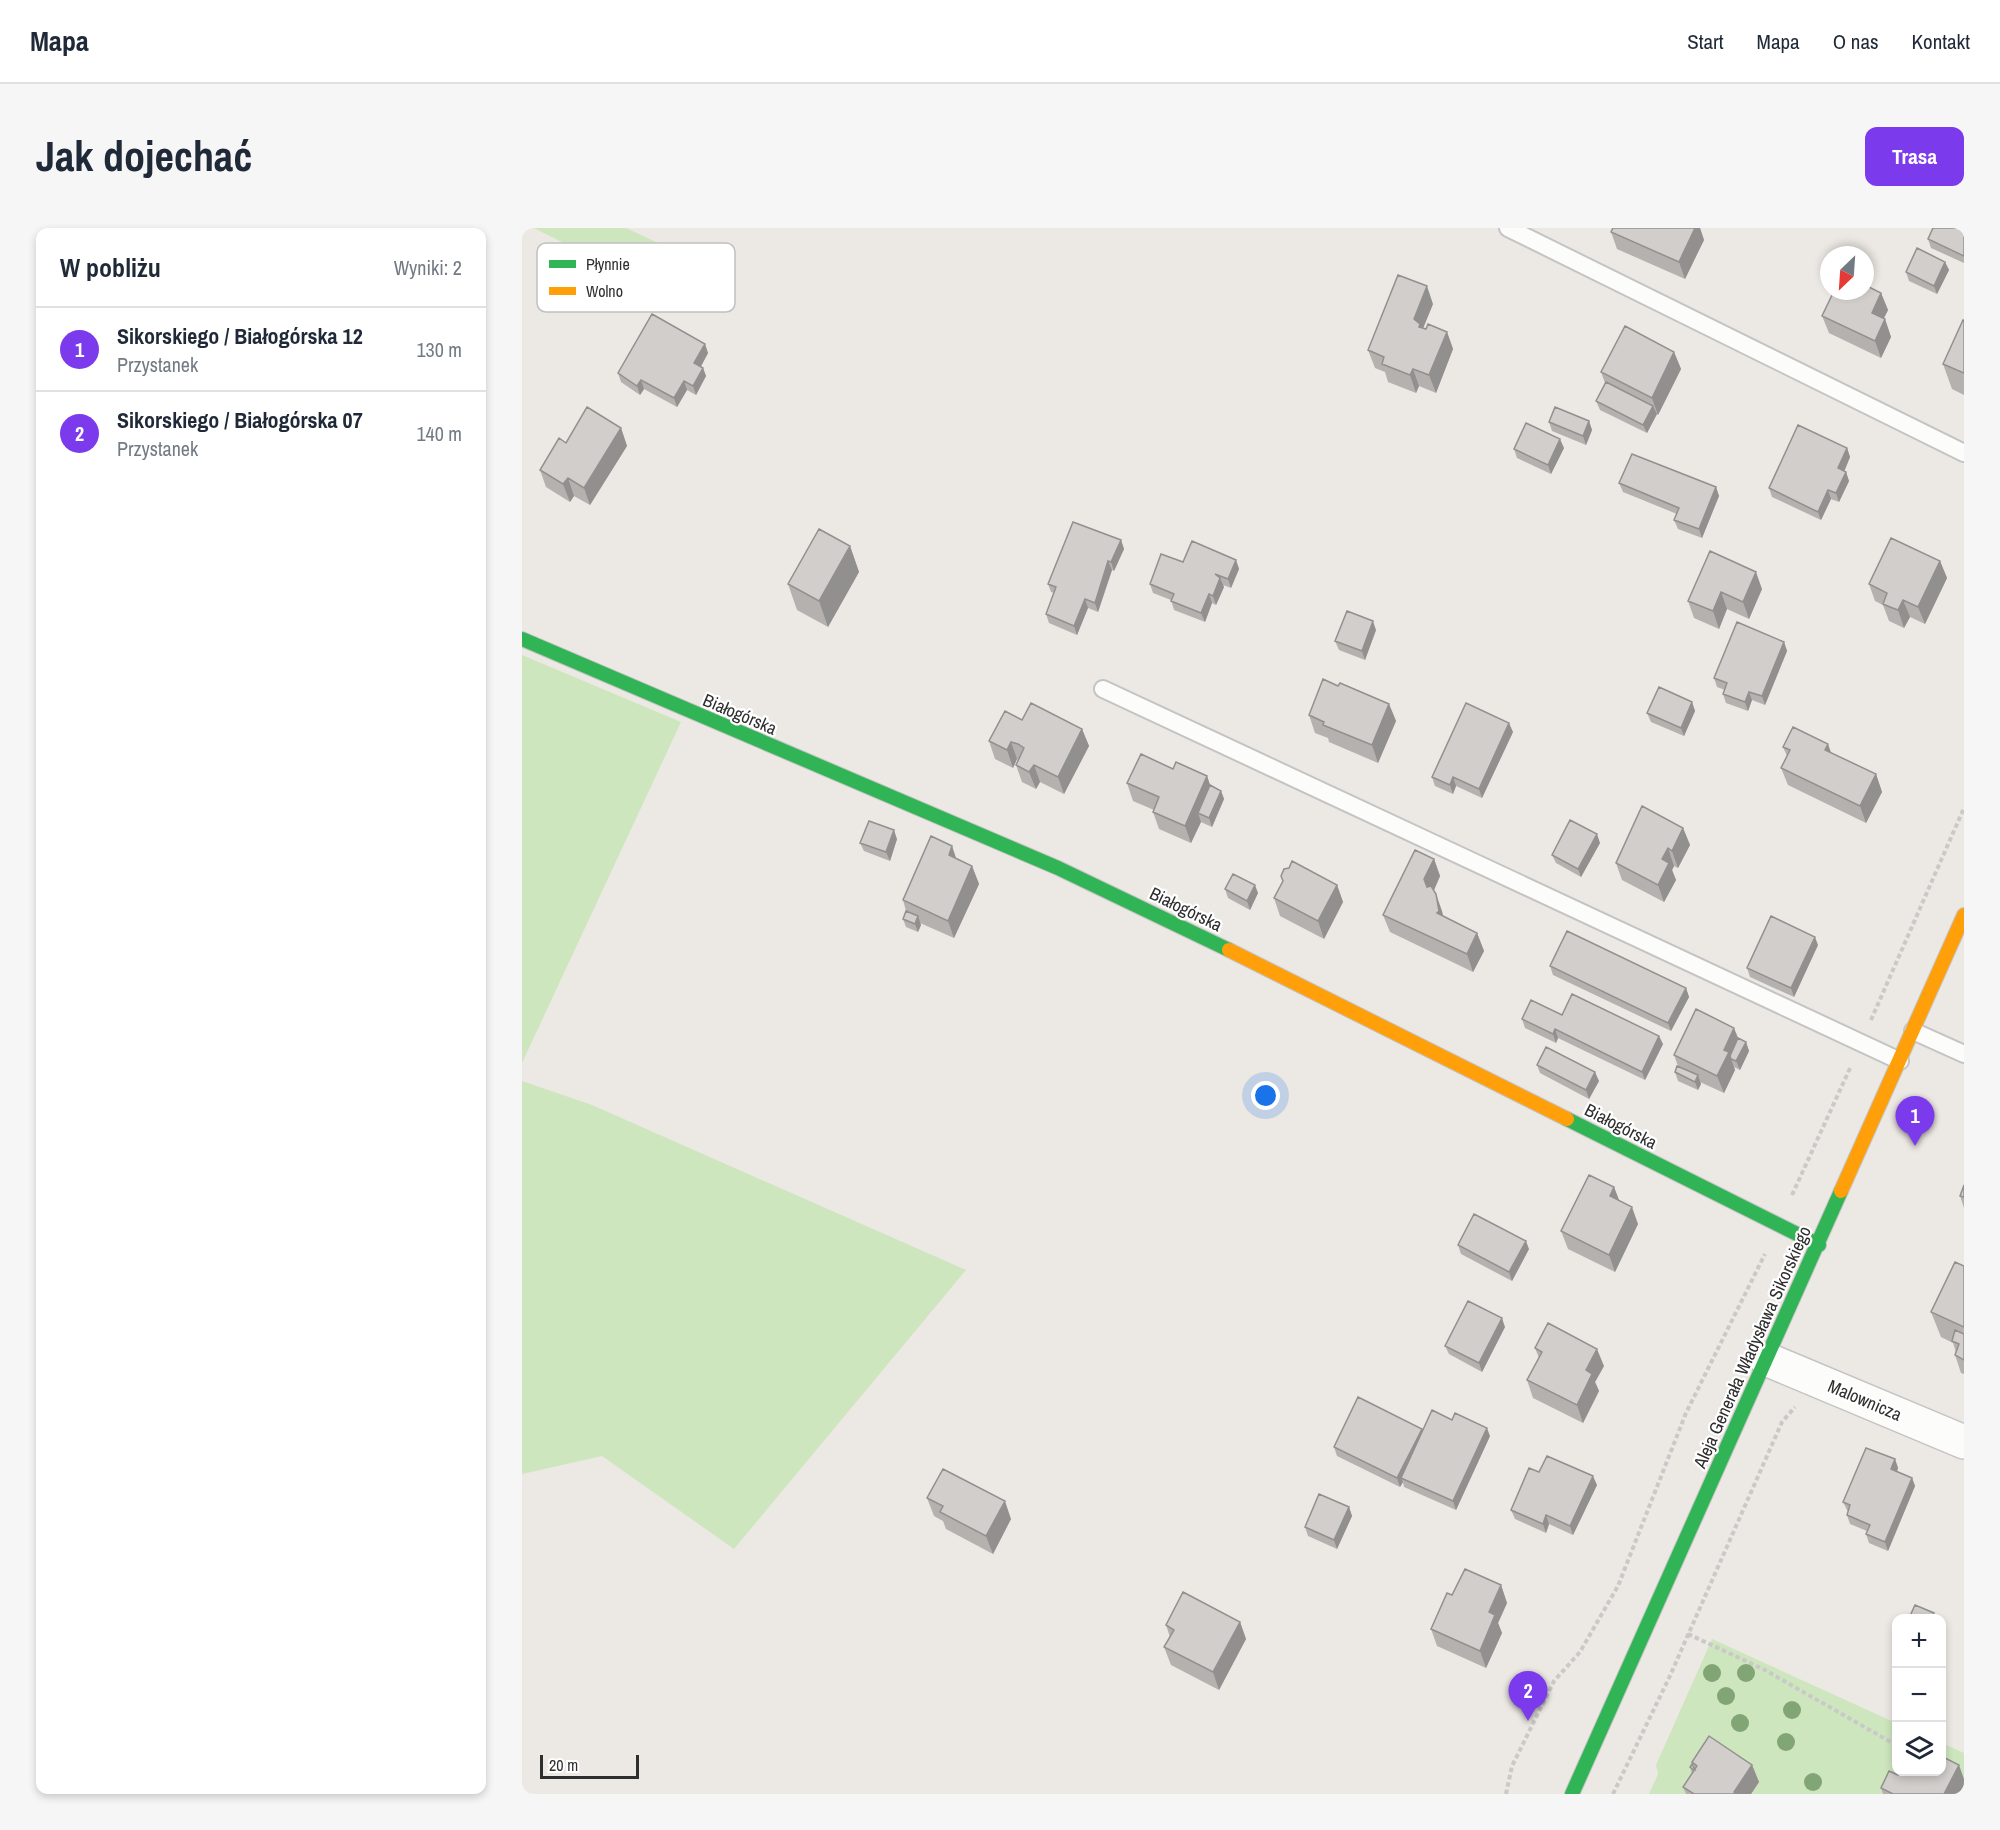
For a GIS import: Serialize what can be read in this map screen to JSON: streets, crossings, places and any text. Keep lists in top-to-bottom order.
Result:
{
  "streets": {
    "street": ["Białogórska", "Aleja Generała Władysława Sikorskiego", "Malownicza"]
  },
  "crossings": [
    ["Białogórska", "Aleja Generała Władysława Sikorskiego"],
    ["Aleja Generała Władysława Sikorskiego", "Malownicza"]
  ],
  "legend": ["Płynnie", "Wolno"],
  "scale_bar": "20 m",
  "north": "bottom left",
  "page": {
    "header": "Mapa",
    "nav": [
      "Start",
      "Mapa",
      "O nas",
      "Kontakt"
    ],
    "buttons": "Trasa",
    "title": "Jak dojechać",
    "heading": ["W pobliżu", "Wyniki: 2"],
    "list": [
      {
        "mark": "1",
        "name": "Sikorskiego / Białogórska 12",
        "note": "Przystanek",
        "value": "130 m"
      },
      {
        "mark": "2",
        "name": "Sikorskiego / Białogórska 07",
        "note": "Przystanek",
        "value": "140 m"
      }
    ],
    "pins": ["1", "2"],
    "map_buttons": ["+", "−"],
    "scale": "20 m"
  }
}
